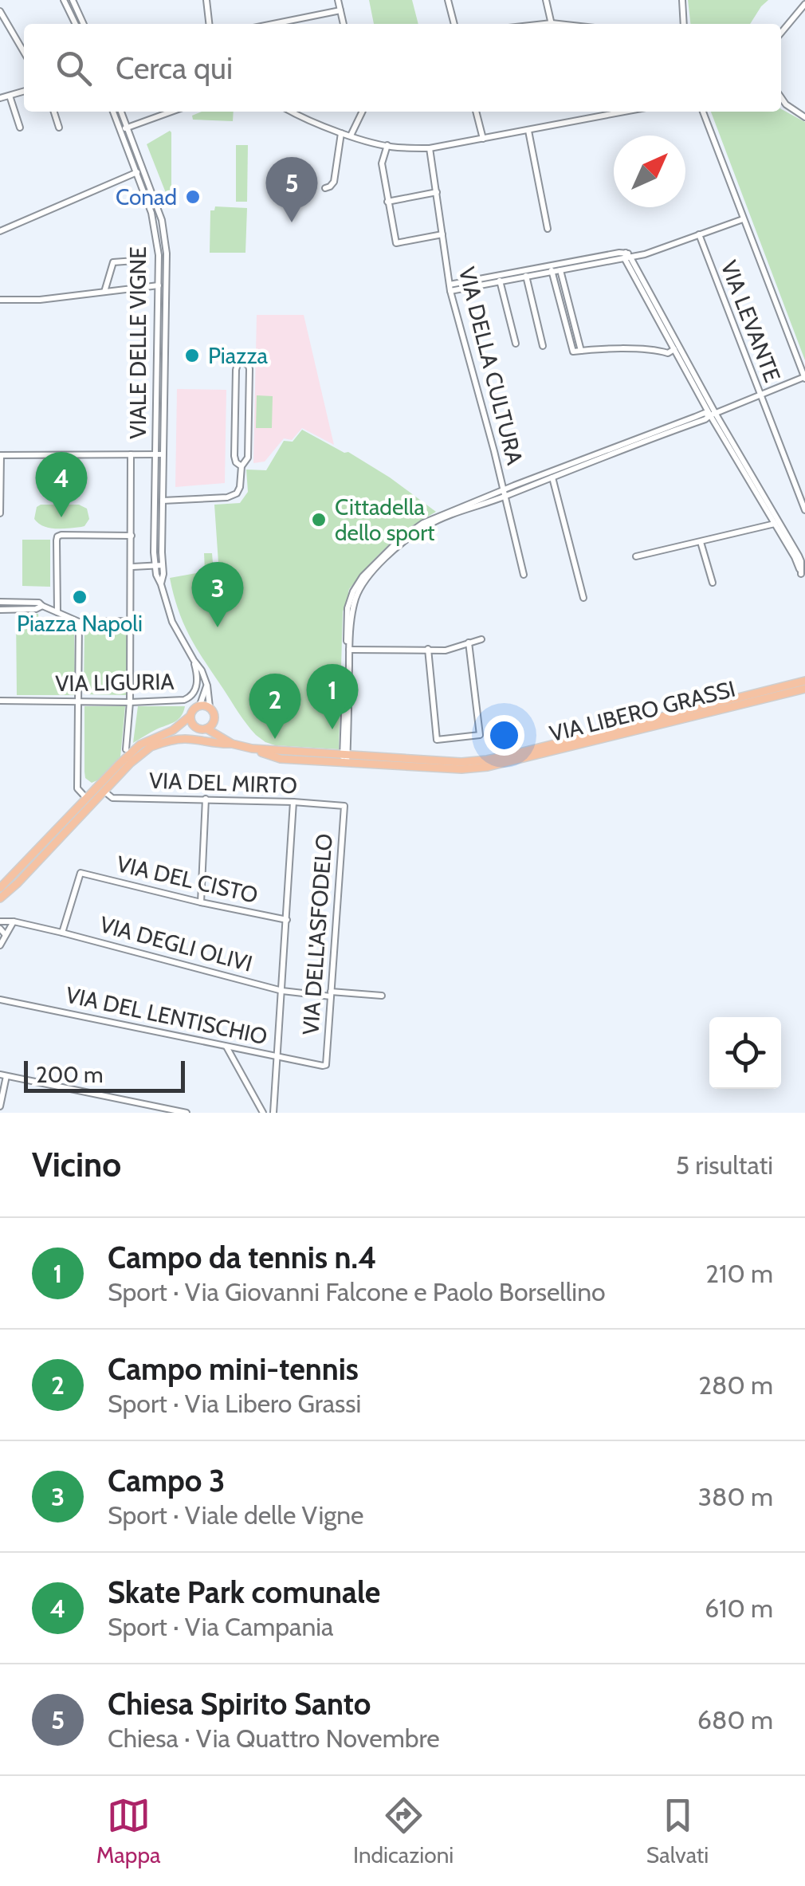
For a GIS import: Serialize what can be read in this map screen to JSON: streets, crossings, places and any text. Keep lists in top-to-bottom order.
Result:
{
  "streets": {
    "main road": ["VIA LIBERO GRASSI"],
    "street": [
      "VIA LEVANTE",
      "VIALE DELLE VIGNE",
      "VIA DELLA CULTURA",
      "VIA LIGURIA",
      "VIA DEL MIRTO",
      "VIA DEL CISTO",
      "VIA DELL'ASFODELO",
      "VIA DEGLI OLIVI",
      "VIA DEL LENTISCHIO"
    ]
  },
  "crossings": [
    ["VIALE DELLE VIGNE", "VIA LIGURIA"],
    ["VIA DEL MIRTO", "VIA DELL'ASFODELO"],
    ["VIA DEL CISTO", "VIA DEGLI OLIVI"],
    ["VIA DELL'ASFODELO", "VIA DEGLI OLIVI"],
    ["VIA DELL'ASFODELO", "VIA DEL LENTISCHIO"]
  ],
  "places": [
    "Conad",
    "Piazza",
    "Cittadella dello sport",
    "Piazza Napoli"
  ],
  "scale_bar": "200 m",
  "north": "top right",
  "page": {
    "search": "Cerca qui",
    "pins": [
      "5",
      "4",
      "3",
      "1",
      "2"
    ],
    "scale": "200 m",
    "heading": ["Vicino", "5 risultati"],
    "list": [
      {
        "mark": "1",
        "name": "Campo da tennis n.4",
        "note": "Sport · Via Giovanni Falcone e Paolo Borsellino",
        "value": "210 m"
      },
      {
        "mark": "2",
        "name": "Campo mini-tennis",
        "note": "Sport · Via Libero Grassi",
        "value": "280 m"
      },
      {
        "mark": "3",
        "name": "Campo 3",
        "note": "Sport · Viale delle Vigne",
        "value": "380 m"
      },
      {
        "mark": "4",
        "name": "Skate Park comunale",
        "note": "Sport · Via Campania",
        "value": "610 m"
      },
      {
        "mark": "5",
        "name": "Chiesa Spirito Santo",
        "note": "Chiesa · Via Quattro Novembre",
        "value": "680 m"
      }
    ],
    "nav": ["Mappa", "Indicazioni", "Salvati"]
  }
}
